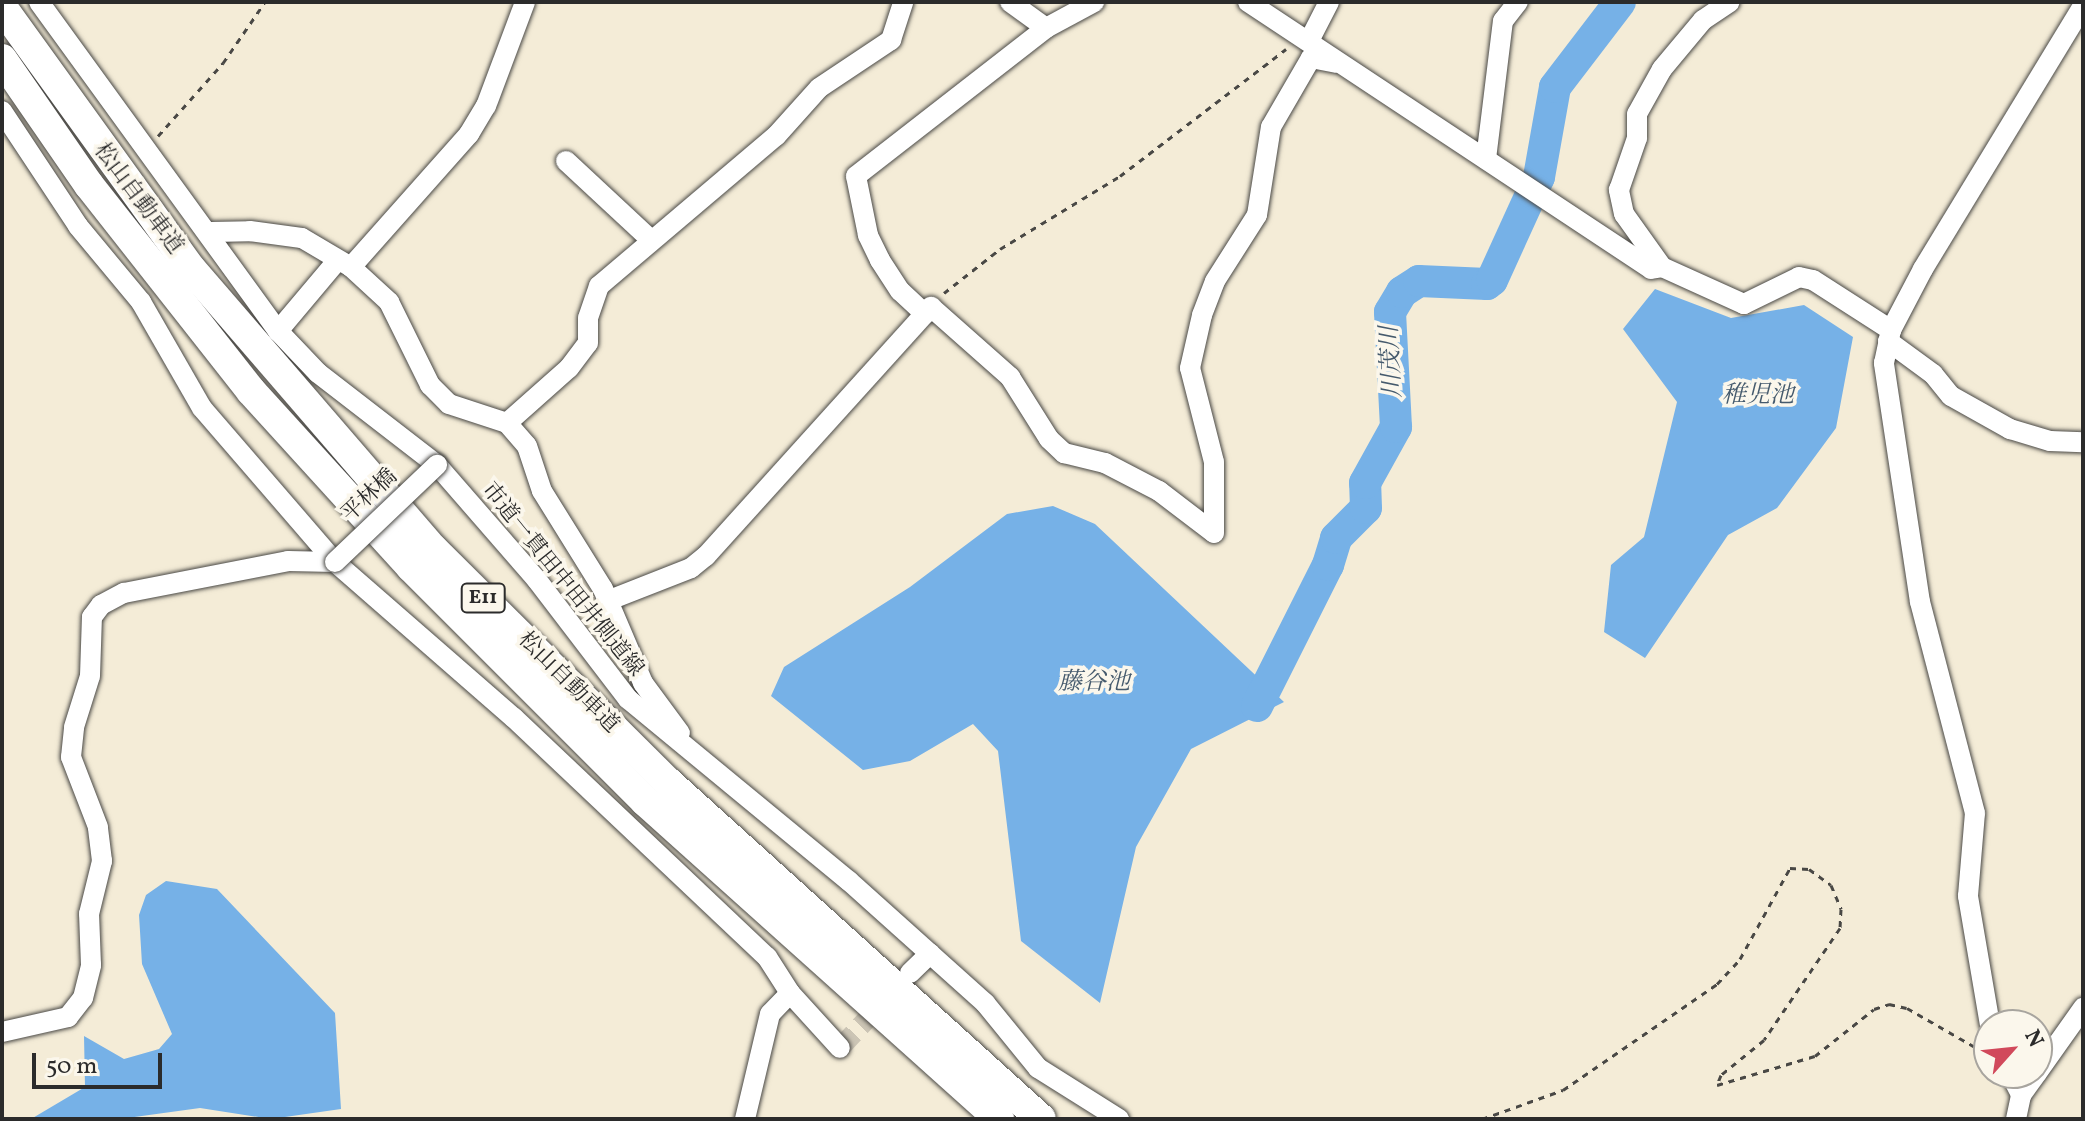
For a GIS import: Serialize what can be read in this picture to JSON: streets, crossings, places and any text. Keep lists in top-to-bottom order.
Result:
{
  "streets": {
    "highway": ["松山自動車道", "E11"],
    "street": ["平林橋", "市道一貫田中田井側道線"]
  },
  "crossings": [
    ["平林橋", "市道一貫田中田井側道線"]
  ],
  "water": ["川茂川", "稚児池", "藤谷池"],
  "scale_bar": "50 m",
  "north": "top right"
}
